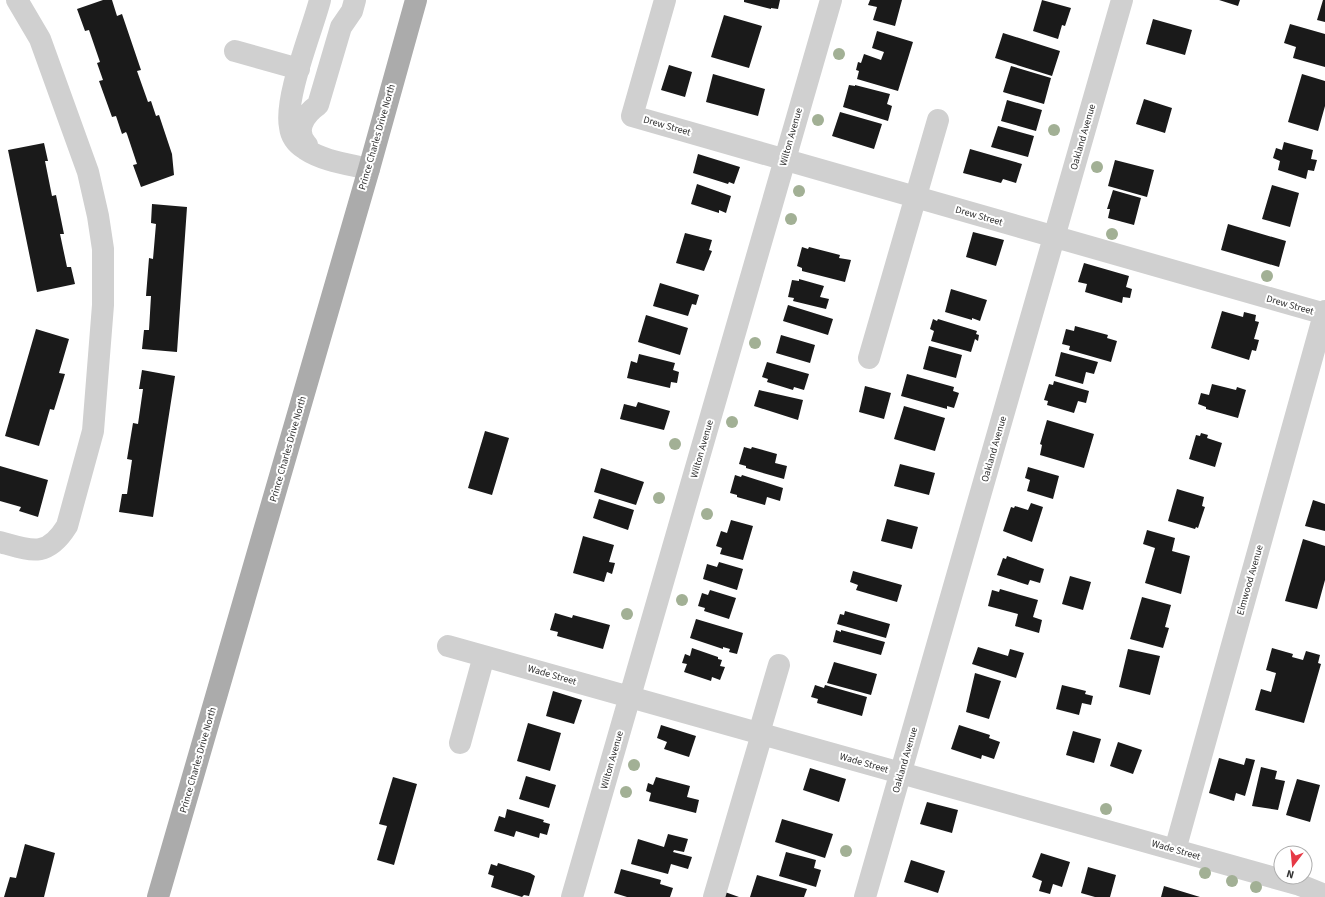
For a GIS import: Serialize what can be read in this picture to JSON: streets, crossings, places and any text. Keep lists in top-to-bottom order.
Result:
{
  "streets": {
    "main road": ["Prince Charles Drive North"],
    "street": [
      "Drew Street",
      "Wilton Avenue",
      "Oakland Avenue",
      "Elmwood Avenue",
      "Wade Street"
    ]
  },
  "crossings": [
    ["Drew Street", "Wilton Avenue"],
    ["Drew Street", "Oakland Avenue"],
    ["Drew Street", "Elmwood Avenue"],
    ["Wilton Avenue", "Wade Street"],
    ["Oakland Avenue", "Wade Street"],
    ["Elmwood Avenue", "Wade Street"]
  ],
  "north": "bottom"
}
